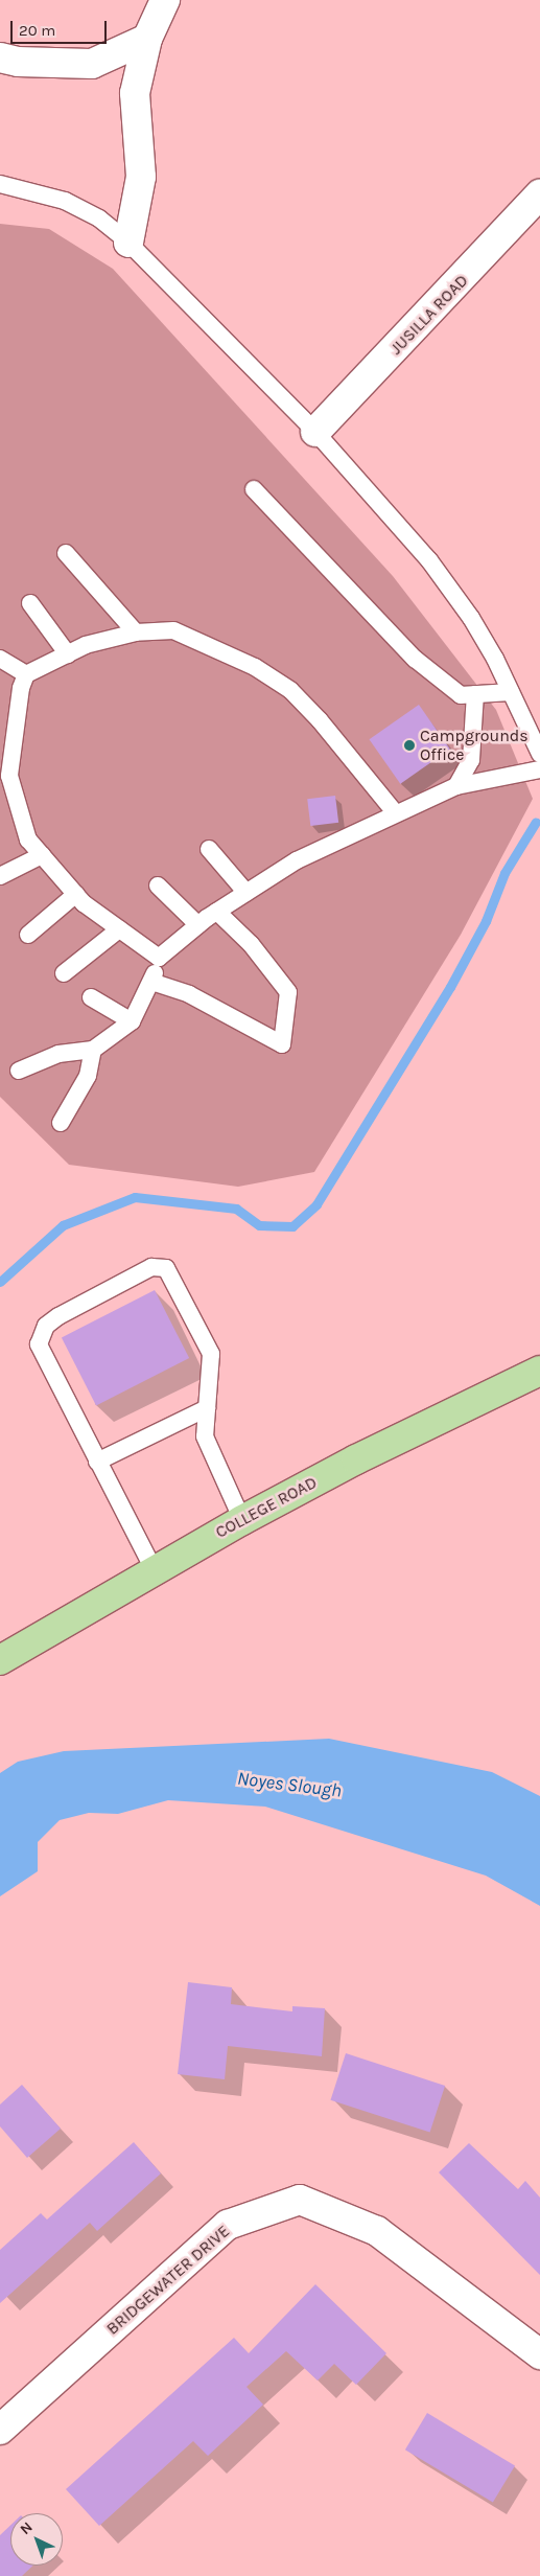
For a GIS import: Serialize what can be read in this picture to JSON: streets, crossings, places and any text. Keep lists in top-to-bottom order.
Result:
{
  "streets": {
    "main road": ["COLLEGE ROAD"],
    "street": ["JUSILLA ROAD", "BRIDGEWATER DRIVE"]
  },
  "water": ["Noyes Slough"],
  "places": ["Campgrounds Office"],
  "scale_bar": "20 m",
  "north": "top left"
}
